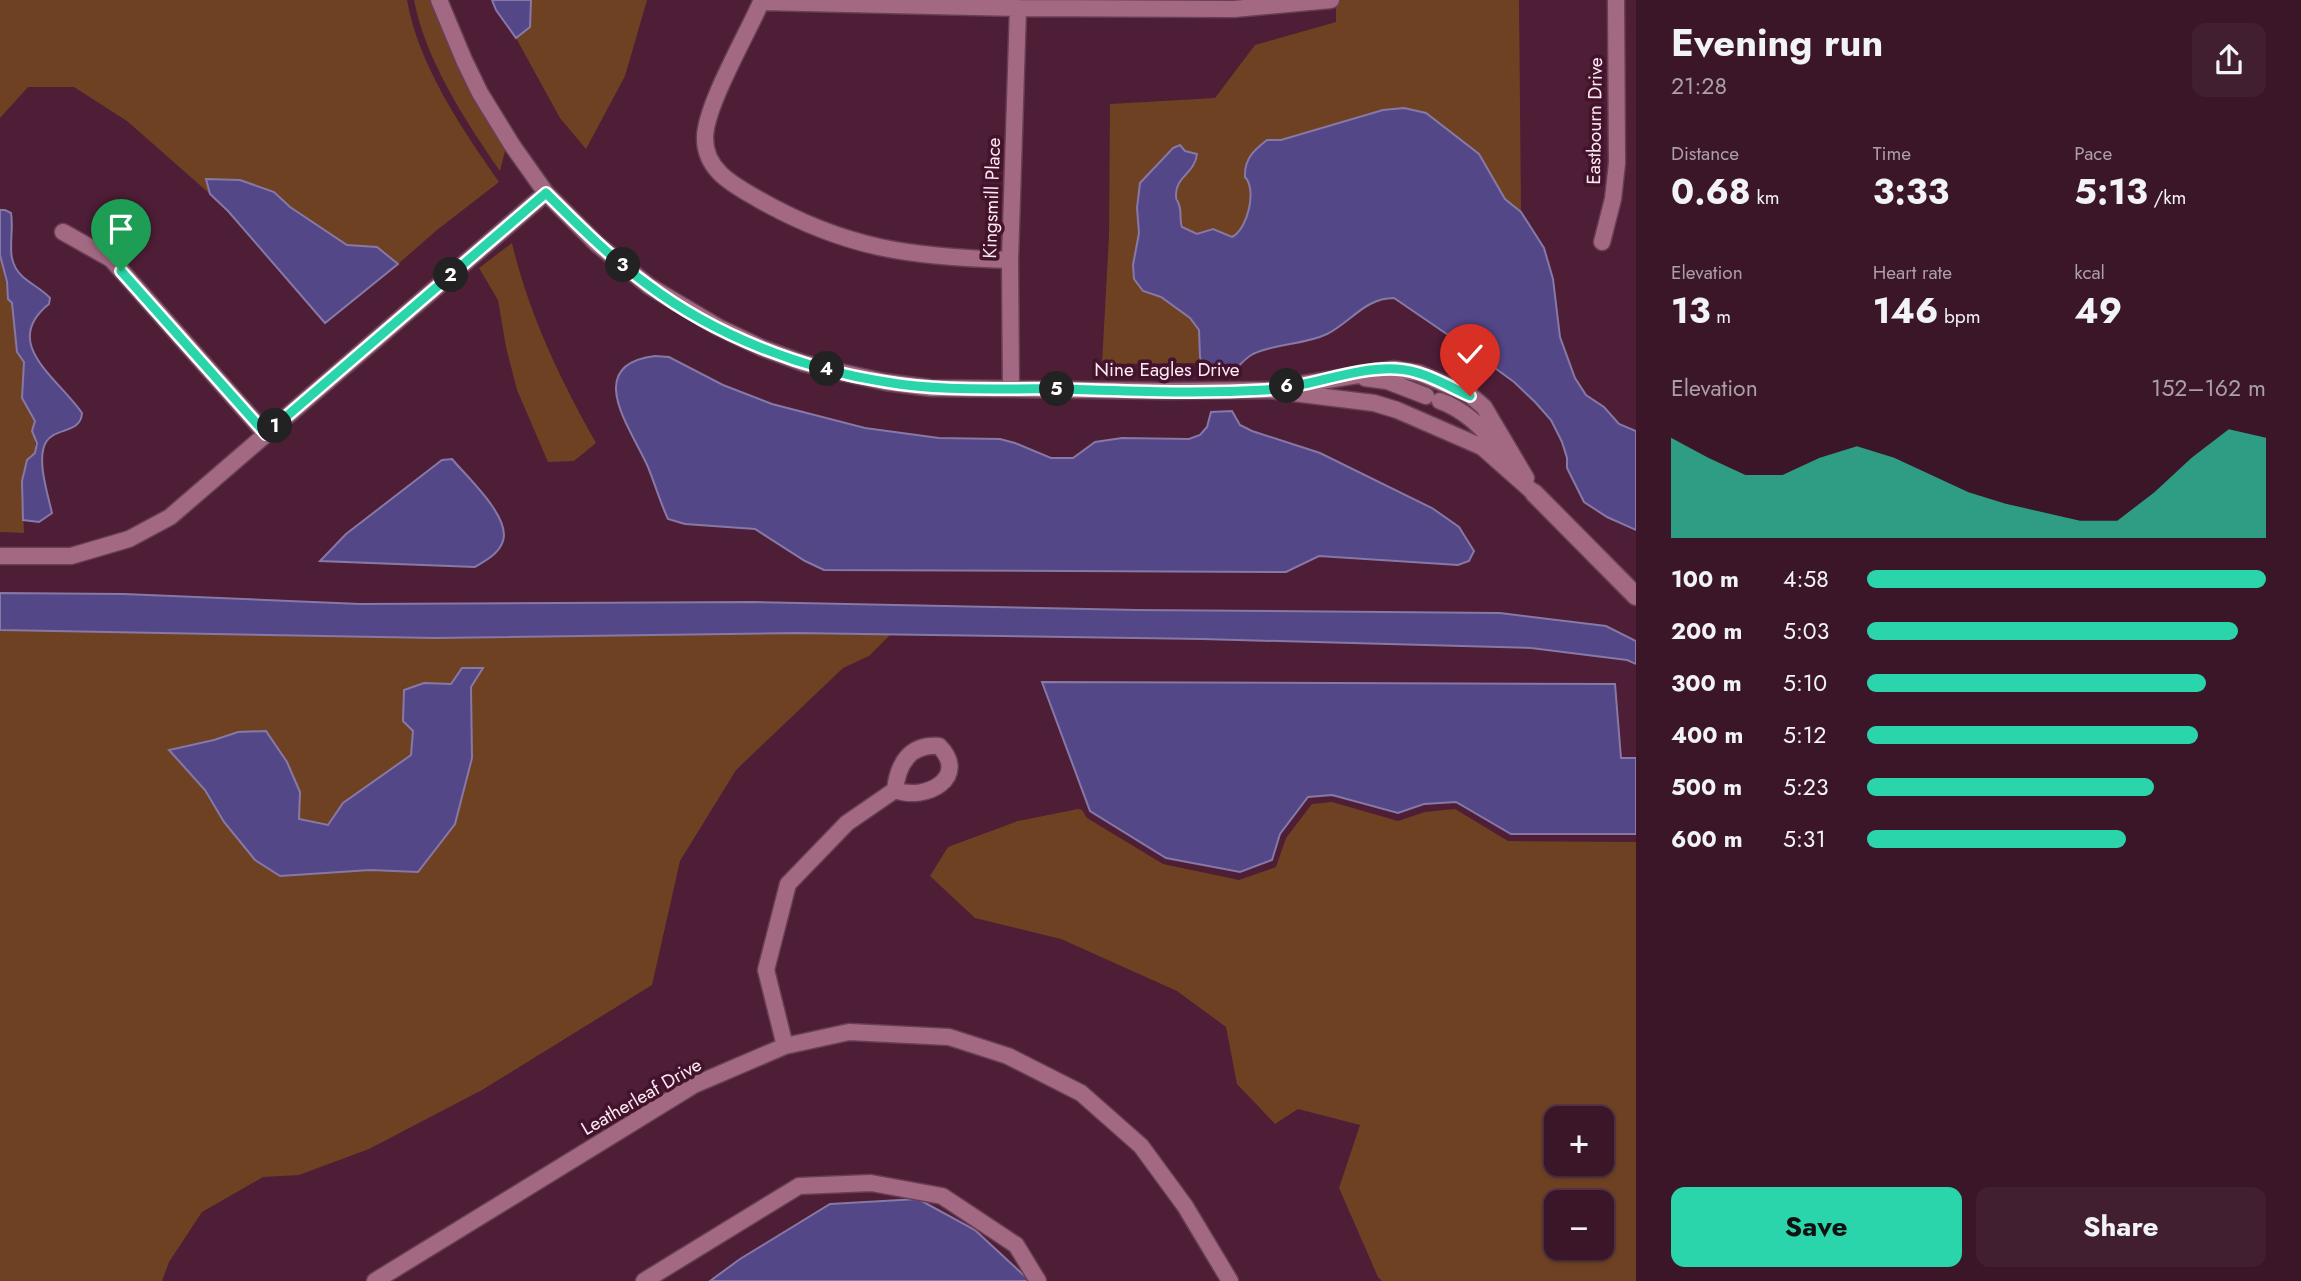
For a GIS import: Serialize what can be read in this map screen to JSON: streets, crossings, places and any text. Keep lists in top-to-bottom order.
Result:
{
  "streets": {
    "street": [
      "Eastbourn Drive",
      "Kingsmill Place",
      "Nine Eagles Drive",
      "Leatherleaf Drive"
    ]
  },
  "crossings": [
    ["Kingsmill Place", "Nine Eagles Drive"]
  ],
  "page": {
    "heading": ["Evening run", "21:28"],
    "stats": [
      ["Distance", "0.68 km"],
      ["Time", "3:33"],
      ["Pace", "5:13 /km"],
      ["Elevation", "13 m"],
      ["Heart rate", "146 bpm"],
      ["kcal", "49"]
    ],
    "pins": [
      "3",
      "2",
      "4",
      "6",
      "5",
      "1"
    ],
    "chart": ["Elevation", "152–162 m"],
    "list": [
      {
        "name": "100 m",
        "note": "4:58"
      },
      {
        "name": "200 m",
        "note": "5:03"
      },
      {
        "name": "300 m",
        "note": "5:10"
      },
      {
        "name": "400 m",
        "note": "5:12"
      },
      {
        "name": "500 m",
        "note": "5:23"
      },
      {
        "name": "600 m",
        "note": "5:31"
      }
    ],
    "map_buttons": ["+", "−"],
    "buttons": ["Save", "Share"]
  }
}
